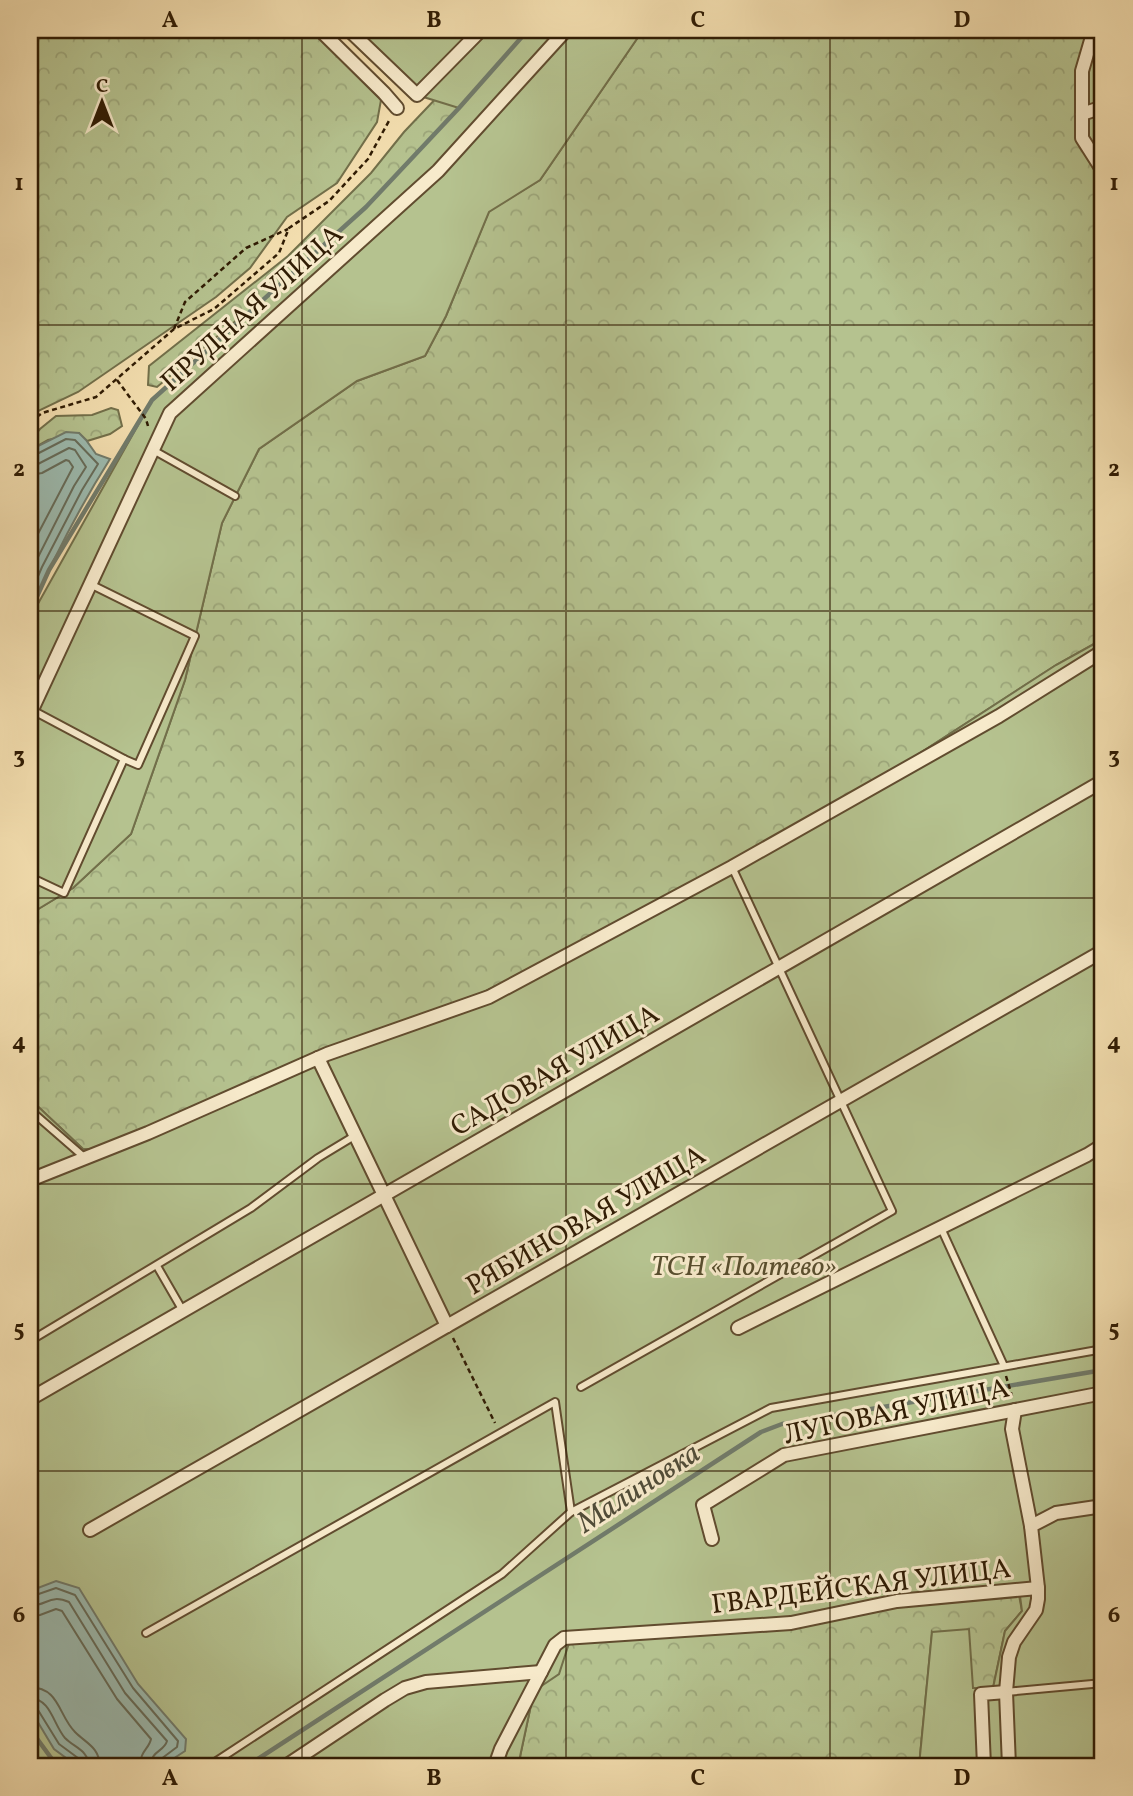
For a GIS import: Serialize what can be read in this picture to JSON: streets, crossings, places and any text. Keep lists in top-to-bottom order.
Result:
{
  "streets": {
    "street": [
      "ПРУДНАЯ УЛИЦА",
      "САДОВАЯ УЛИЦА",
      "РЯБИНОВАЯ УЛИЦА",
      "ЛУГОВАЯ УЛИЦА",
      "ГВАРДЕЙСКАЯ УЛИЦА"
    ]
  },
  "water": ["Малиновка"],
  "parks": ["ТСН «Полтево»"],
  "north": "top",
  "grid": {
    "columns": [
      "A",
      "B",
      "C",
      "D"
    ],
    "rows": [
      "1",
      "2",
      "3",
      "4",
      "5",
      "6"
    ]
  }
}
